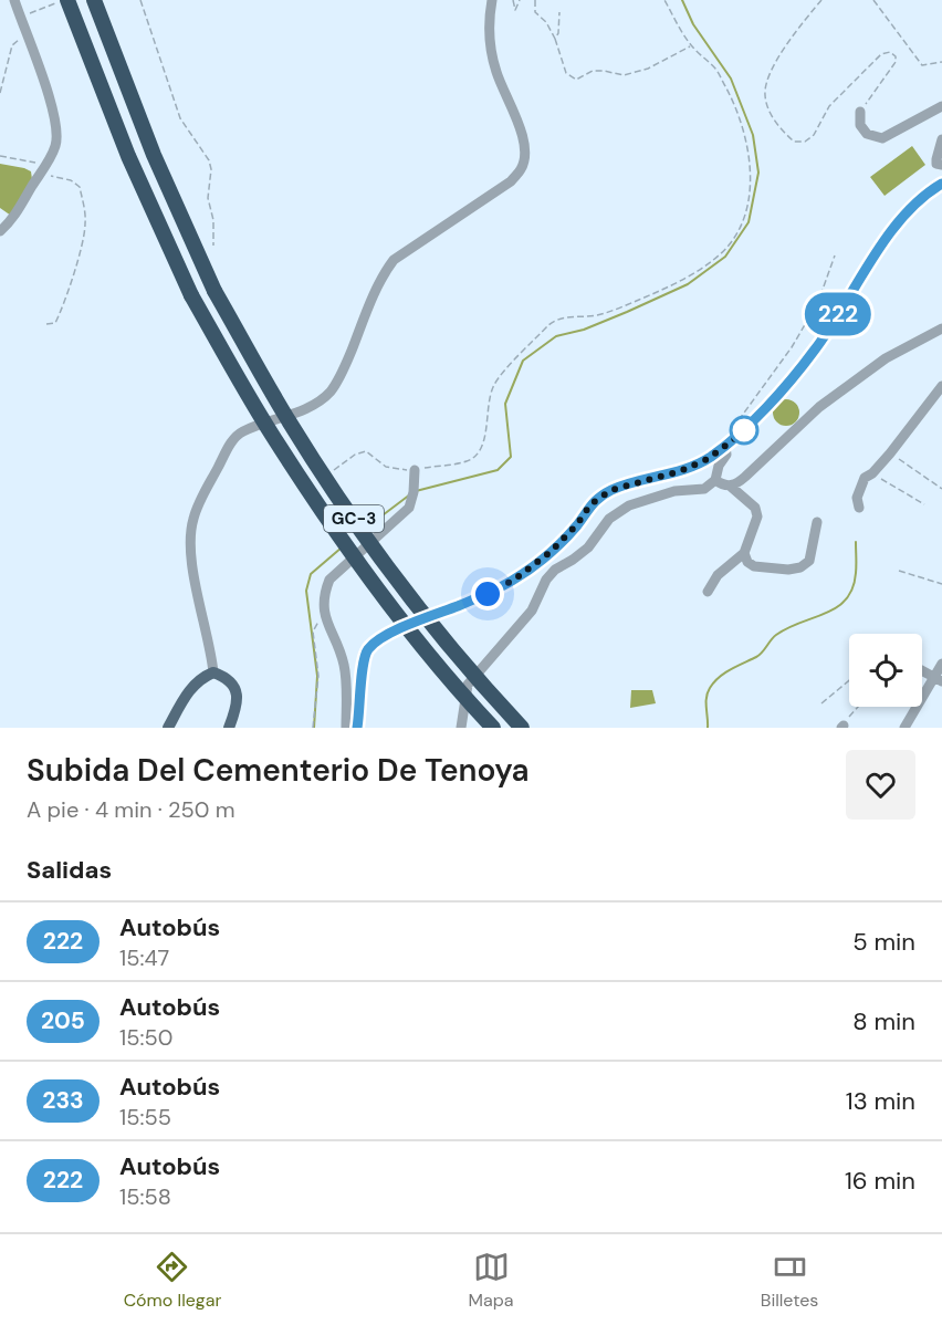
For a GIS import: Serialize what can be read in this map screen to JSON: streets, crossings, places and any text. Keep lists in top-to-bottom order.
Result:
{
  "streets": {
    "highway": ["GC-3"]
  },
  "lines": ["bus line 222"],
  "page": {
    "on_map": "222",
    "heading": [
      ["Subida Del Cementerio De Tenoya", "A pie · 4 min · 250 m"],
      "Salidas"
    ],
    "list": [
      {
        "mark": "222",
        "name": "Autobús",
        "note": "15:47",
        "value": "5 min"
      },
      {
        "mark": "205",
        "name": "Autobús",
        "note": "15:50",
        "value": "8 min"
      },
      {
        "mark": "233",
        "name": "Autobús",
        "note": "15:55",
        "value": "13 min"
      },
      {
        "mark": "222",
        "name": "Autobús",
        "note": "15:58",
        "value": "16 min"
      }
    ],
    "tabs": ["Cómo llegar", "Mapa", "Billetes"]
  }
}
